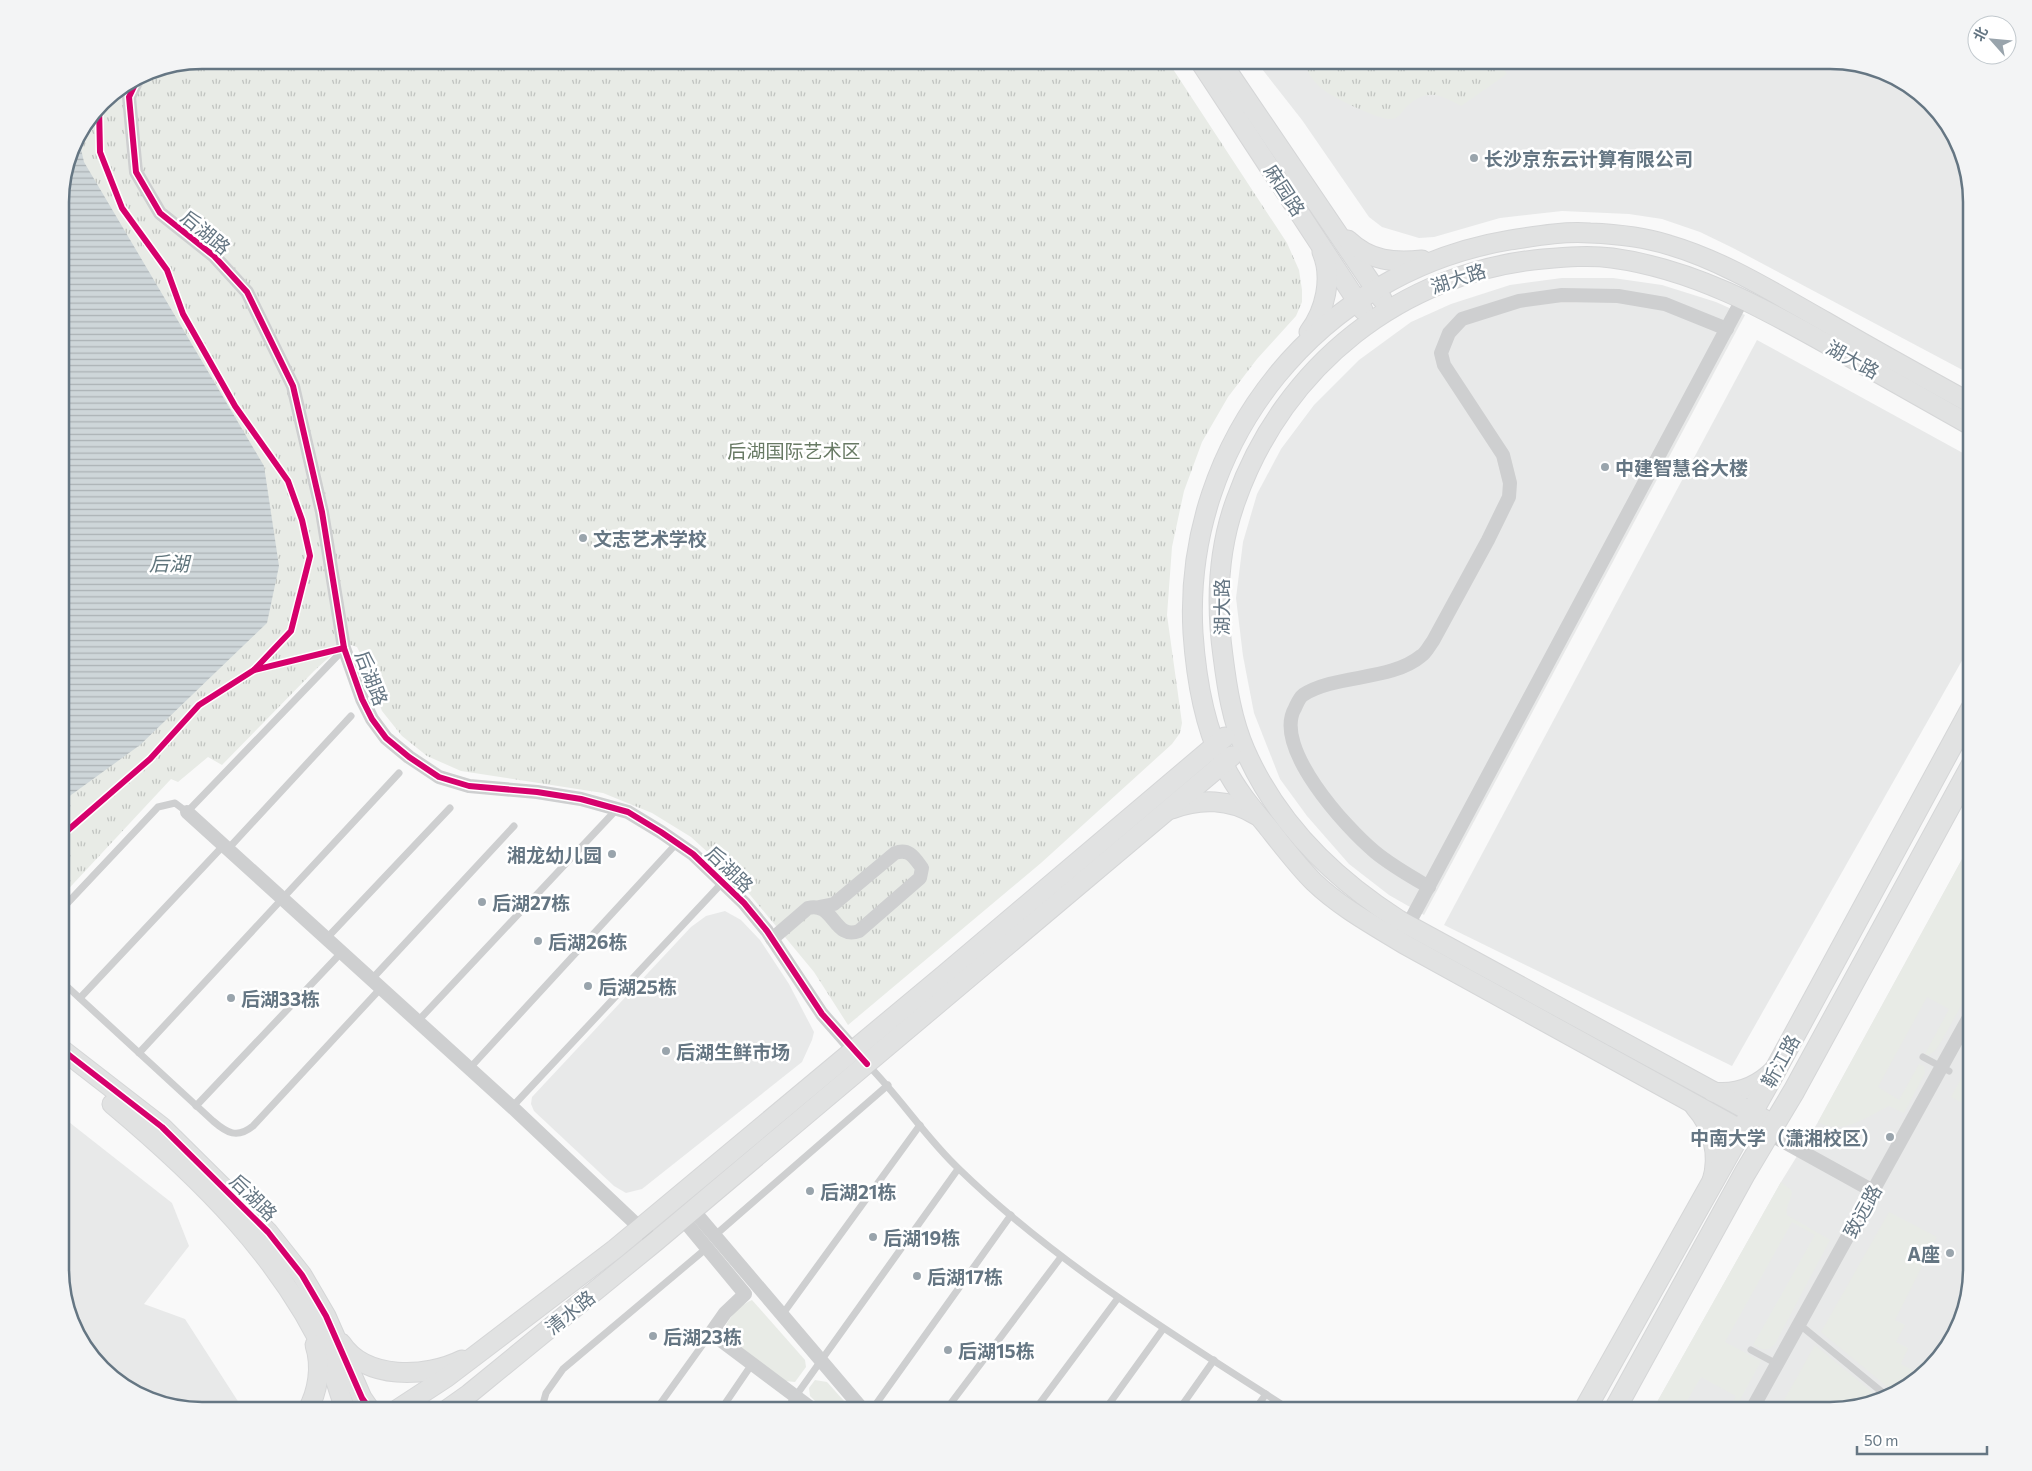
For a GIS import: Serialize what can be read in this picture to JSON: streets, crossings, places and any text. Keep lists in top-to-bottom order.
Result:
{
  "streets": {
    "main road": [
      "麻园路",
      "后湖路",
      "湖大路",
      "靳江路",
      "清水路"
    ],
    "street": ["致远路"]
  },
  "crossings": [
    ["麻园路", "湖大路"],
    ["后湖路", "清水路"],
    ["湖大路", "靳江路"]
  ],
  "water": ["后湖"],
  "parks": ["后湖国际艺术区"],
  "places": [
    "长沙京东云计算有限公司",
    "中建智慧谷大楼",
    "文志艺术学校",
    "湘龙幼儿园",
    "后湖27栋",
    "后湖26栋",
    "后湖25栋",
    "后湖33栋",
    "后湖生鲜市场",
    "中南大学（潇湘校区）",
    "后湖21栋",
    "后湖19栋",
    "A座",
    "后湖17栋",
    "后湖23栋",
    "后湖15栋"
  ],
  "scale_bar": "50 m",
  "north": "top left"
}
